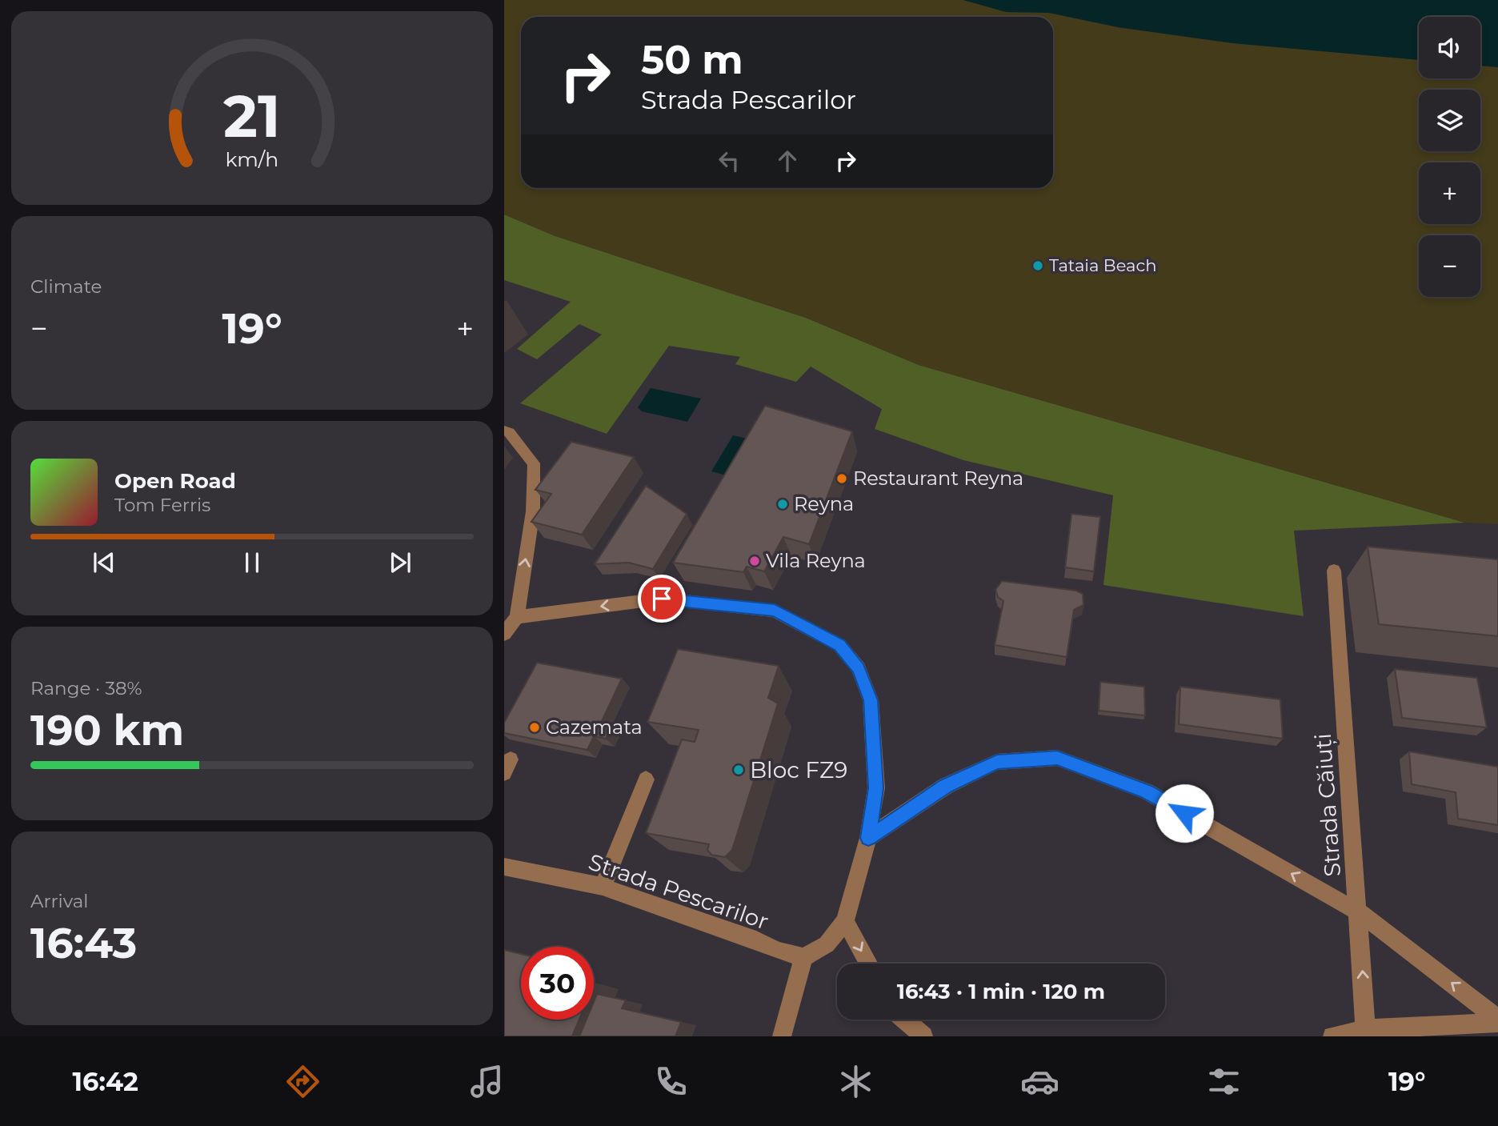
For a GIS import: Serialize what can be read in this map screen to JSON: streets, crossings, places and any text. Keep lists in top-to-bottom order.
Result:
{
  "streets": {
    "street": ["Strada Căiuți", "Strada Pescarilor"]
  },
  "places": [
    "Tataia Beach",
    "Restaurant Reyna",
    "Reyna",
    "Vila Reyna",
    "Cazemata",
    "Bloc FZ9"
  ],
  "page": {
    "map_buttons": ["+", "−"],
    "turn": ["50 m", "Strada Pescarilor"],
    "tile": [
      "Climate",
      ["Range · 38%", "190 km"],
      ["Arrival", "16:43"]
    ],
    "heat": ["−", "19°", "+"],
    "song": ["Open Road", "Tom Ferris"],
    "limit": "30",
    "trip": "16:43 · 1 min · 120 m",
    "tabs": ["16:42", "19°"],
    "gauge": ["21", "km/h"]
  }
}
